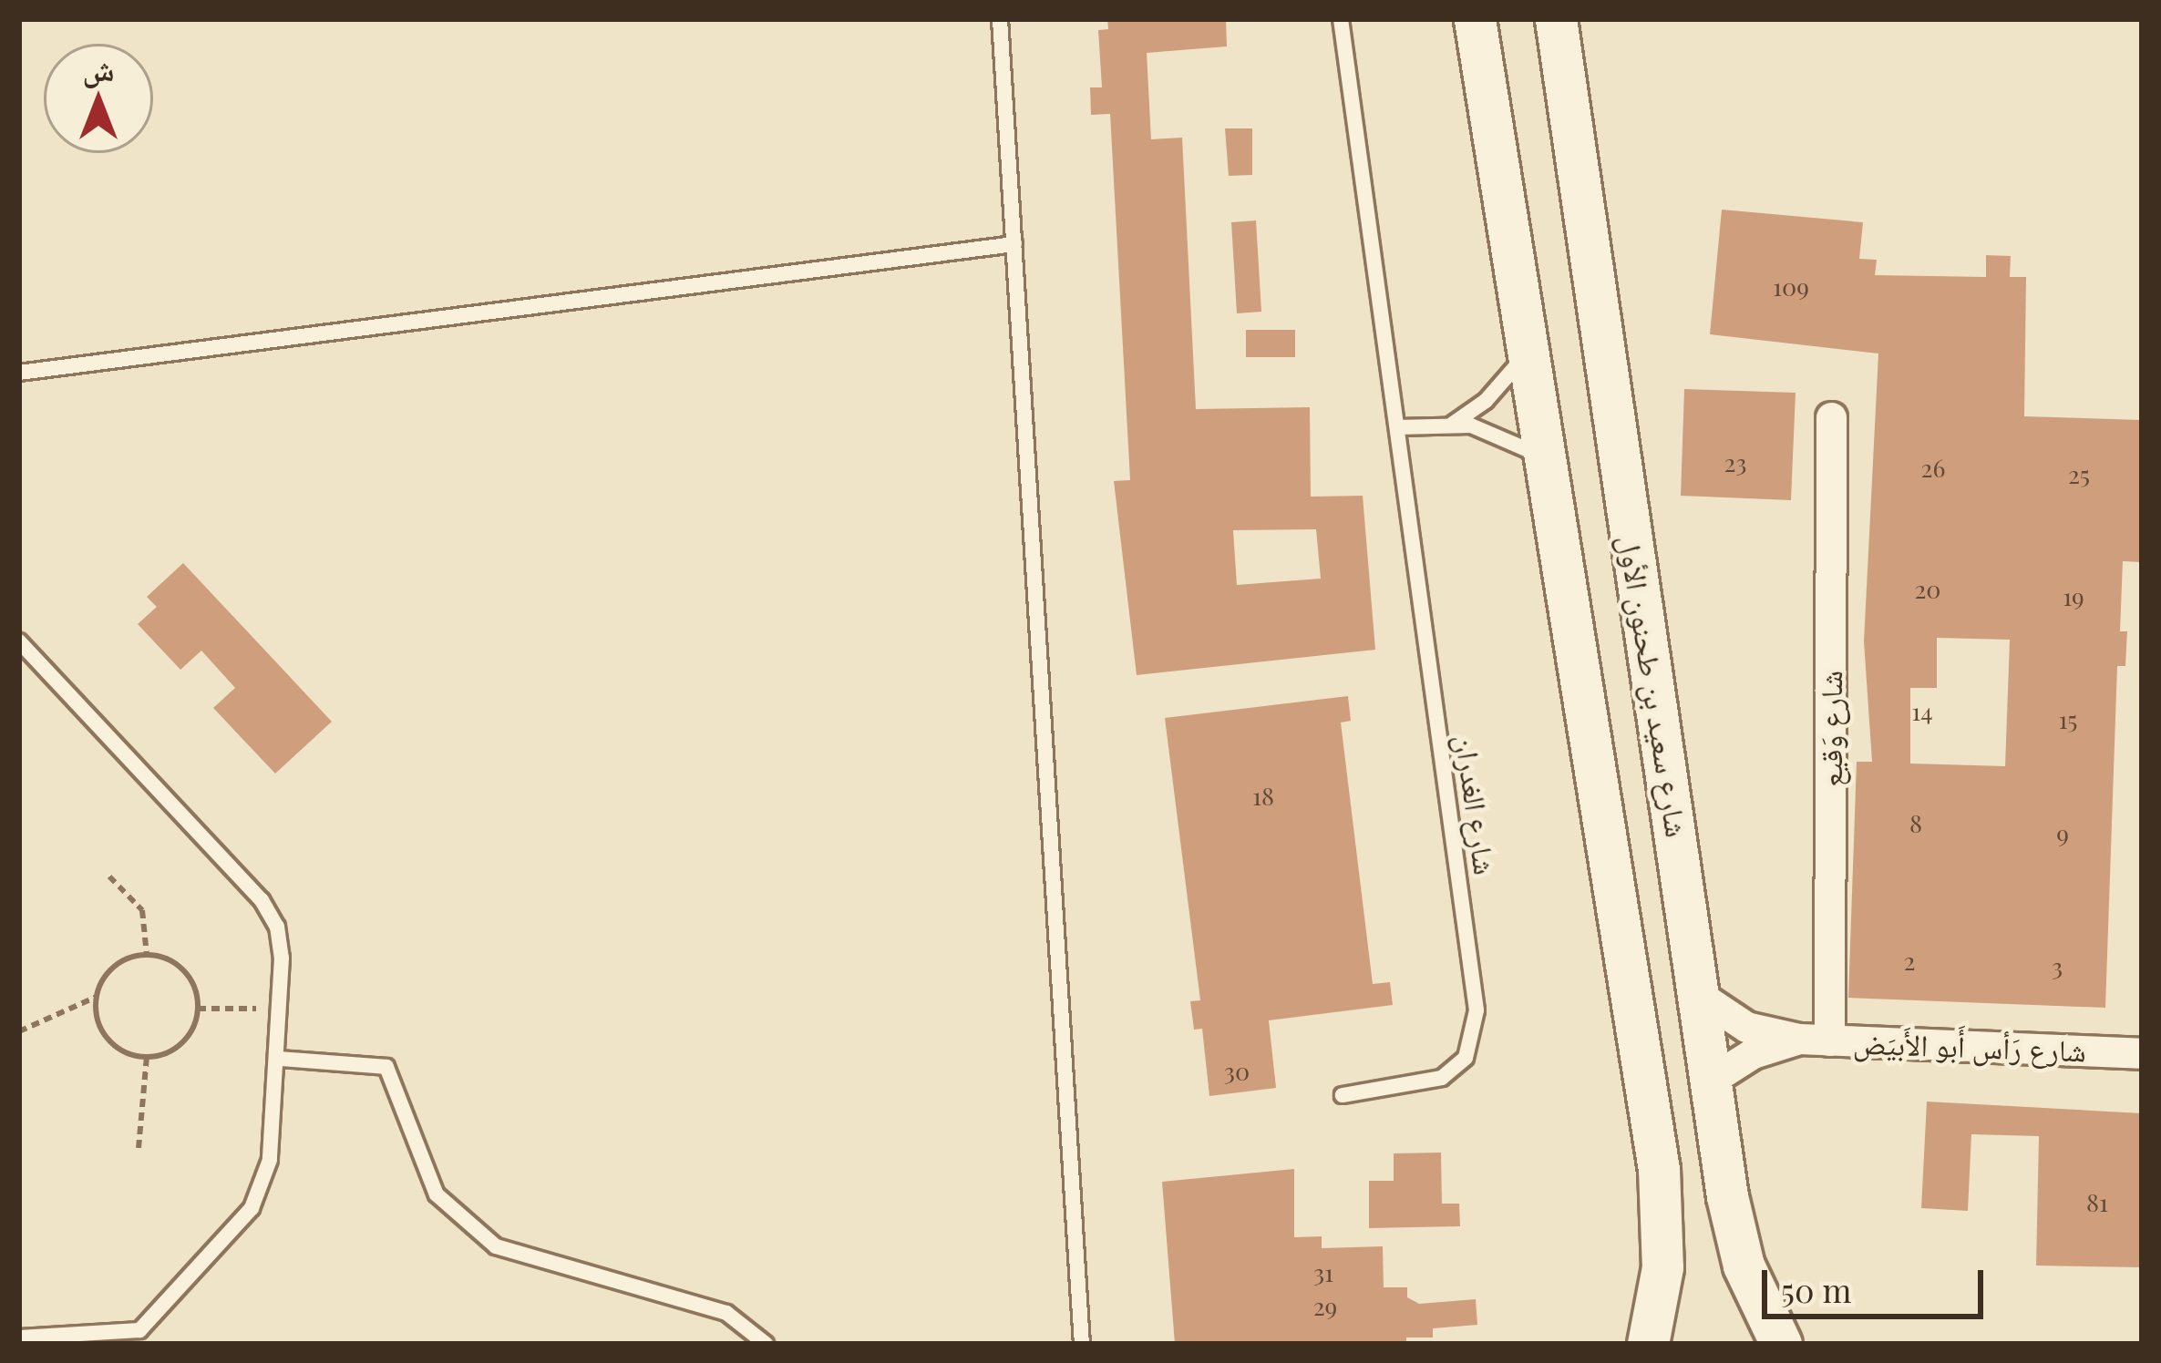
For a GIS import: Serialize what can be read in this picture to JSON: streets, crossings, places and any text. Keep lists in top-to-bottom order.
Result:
{
  "streets": {
    "main road": ["شارع سعيد بن طحنون الأول"],
    "street": ["شارع وَقيع", "شارع رَأس أَبو الأَبيَض"],
    "lane": ["شارع الغدران"]
  },
  "crossings": [
    ["شارع سعيد بن طحنون الأول", "شارع رَأس أَبو الأَبيَض"],
    ["شارع وَقيع", "شارع رَأس أَبو الأَبيَض"]
  ],
  "house_numbers": [
    "109",
    "23",
    "26",
    "25",
    "20",
    "19",
    "14",
    "15",
    "18",
    "8",
    "9",
    "2",
    "3",
    "30",
    "81",
    "31",
    "29"
  ],
  "scale_bar": "50 m",
  "north": "top"
}
